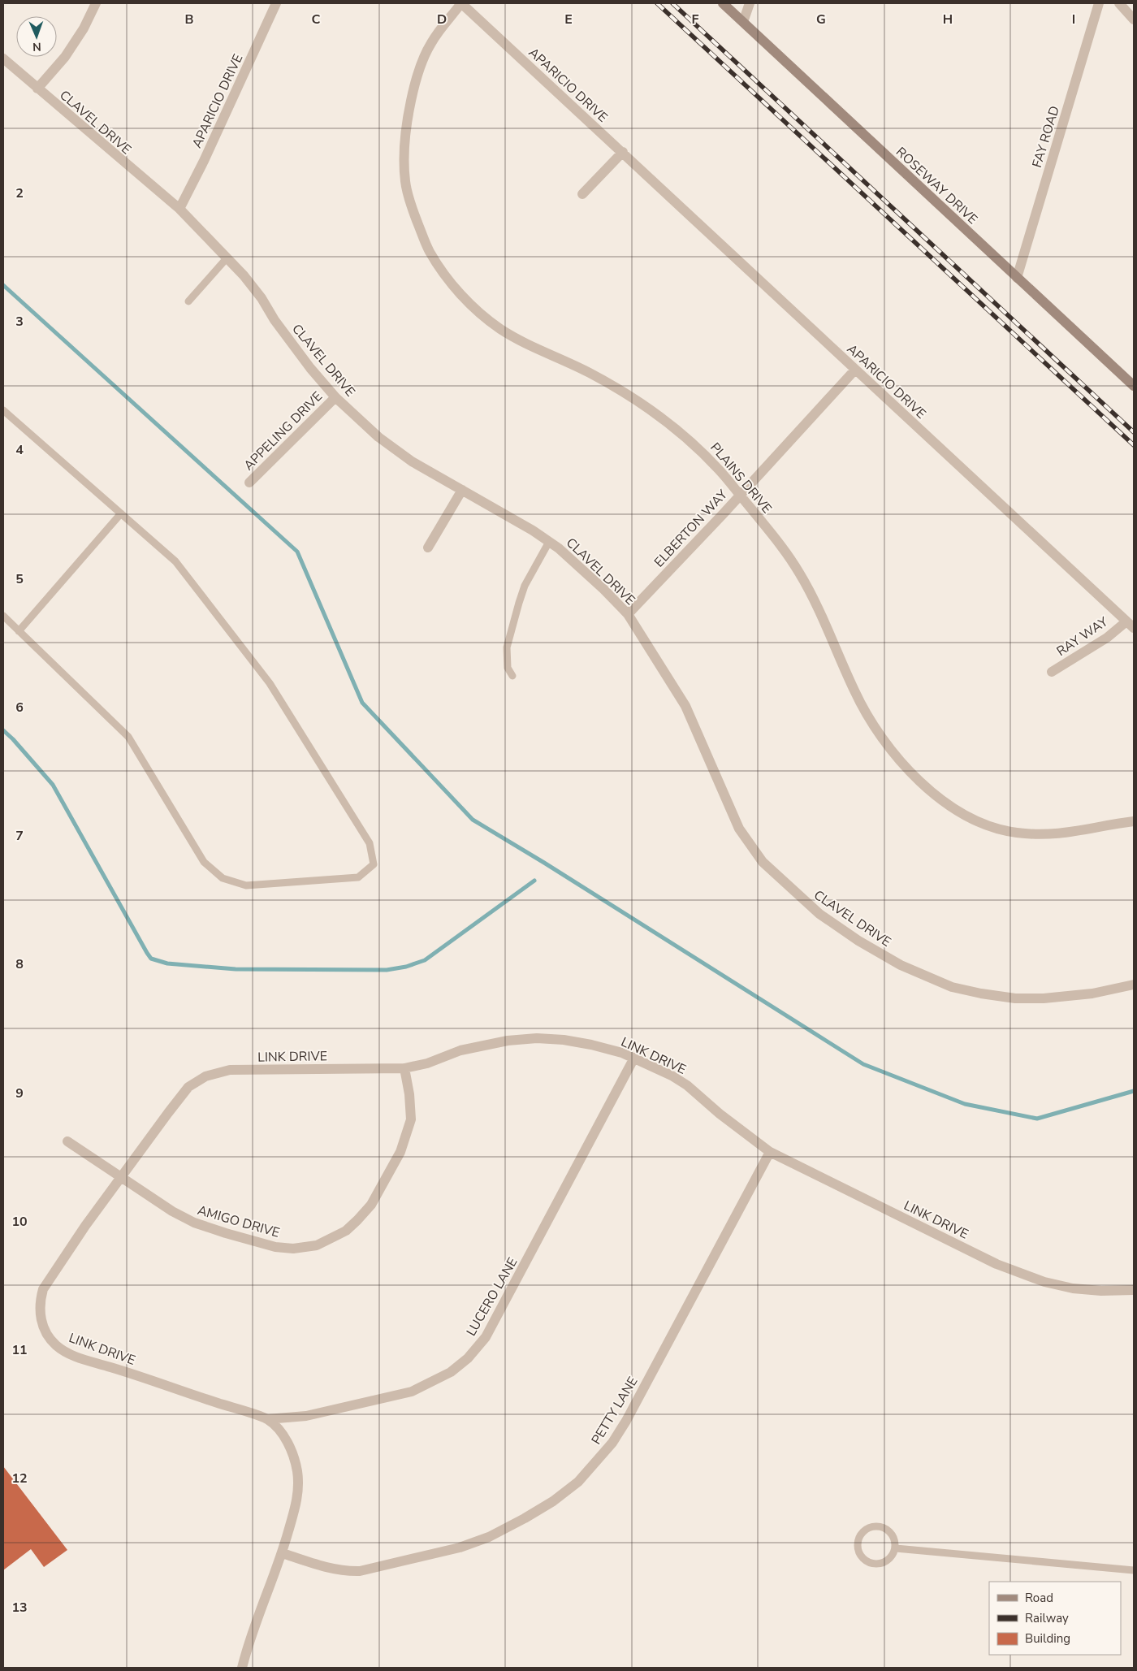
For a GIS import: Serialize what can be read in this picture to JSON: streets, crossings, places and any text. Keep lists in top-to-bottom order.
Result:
{
  "streets": {
    "street": [
      "APARICIO DRIVE",
      "CLAVEL DRIVE",
      "FAY ROAD",
      "ROSEWAY DRIVE",
      "APPELING DRIVE",
      "PLAINS DRIVE",
      "ELBERTON WAY",
      "RAY WAY",
      "LINK DRIVE",
      "AMIGO DRIVE",
      "LUCERO LANE",
      "PETTY LANE"
    ]
  },
  "crossings": [
    ["APARICIO DRIVE", "CLAVEL DRIVE"],
    ["APARICIO DRIVE", "PLAINS DRIVE"],
    ["APARICIO DRIVE", "ELBERTON WAY"],
    ["APARICIO DRIVE", "RAY WAY"],
    ["CLAVEL DRIVE", "APPELING DRIVE"],
    ["CLAVEL DRIVE", "ELBERTON WAY"],
    ["FAY ROAD", "ROSEWAY DRIVE"],
    ["PLAINS DRIVE", "ELBERTON WAY"],
    ["LINK DRIVE", "AMIGO DRIVE"],
    ["LINK DRIVE", "LUCERO LANE"],
    ["LINK DRIVE", "PETTY LANE"]
  ],
  "legend": ["Road", "Railway", "Building"],
  "north": "bottom",
  "grid": {
    "columns": [
      "B",
      "C",
      "D",
      "E",
      "F",
      "G",
      "H",
      "I"
    ],
    "rows": [
      "2",
      "3",
      "4",
      "5",
      "6",
      "7",
      "8",
      "9",
      "10",
      "11",
      "12",
      "13"
    ]
  }
}
